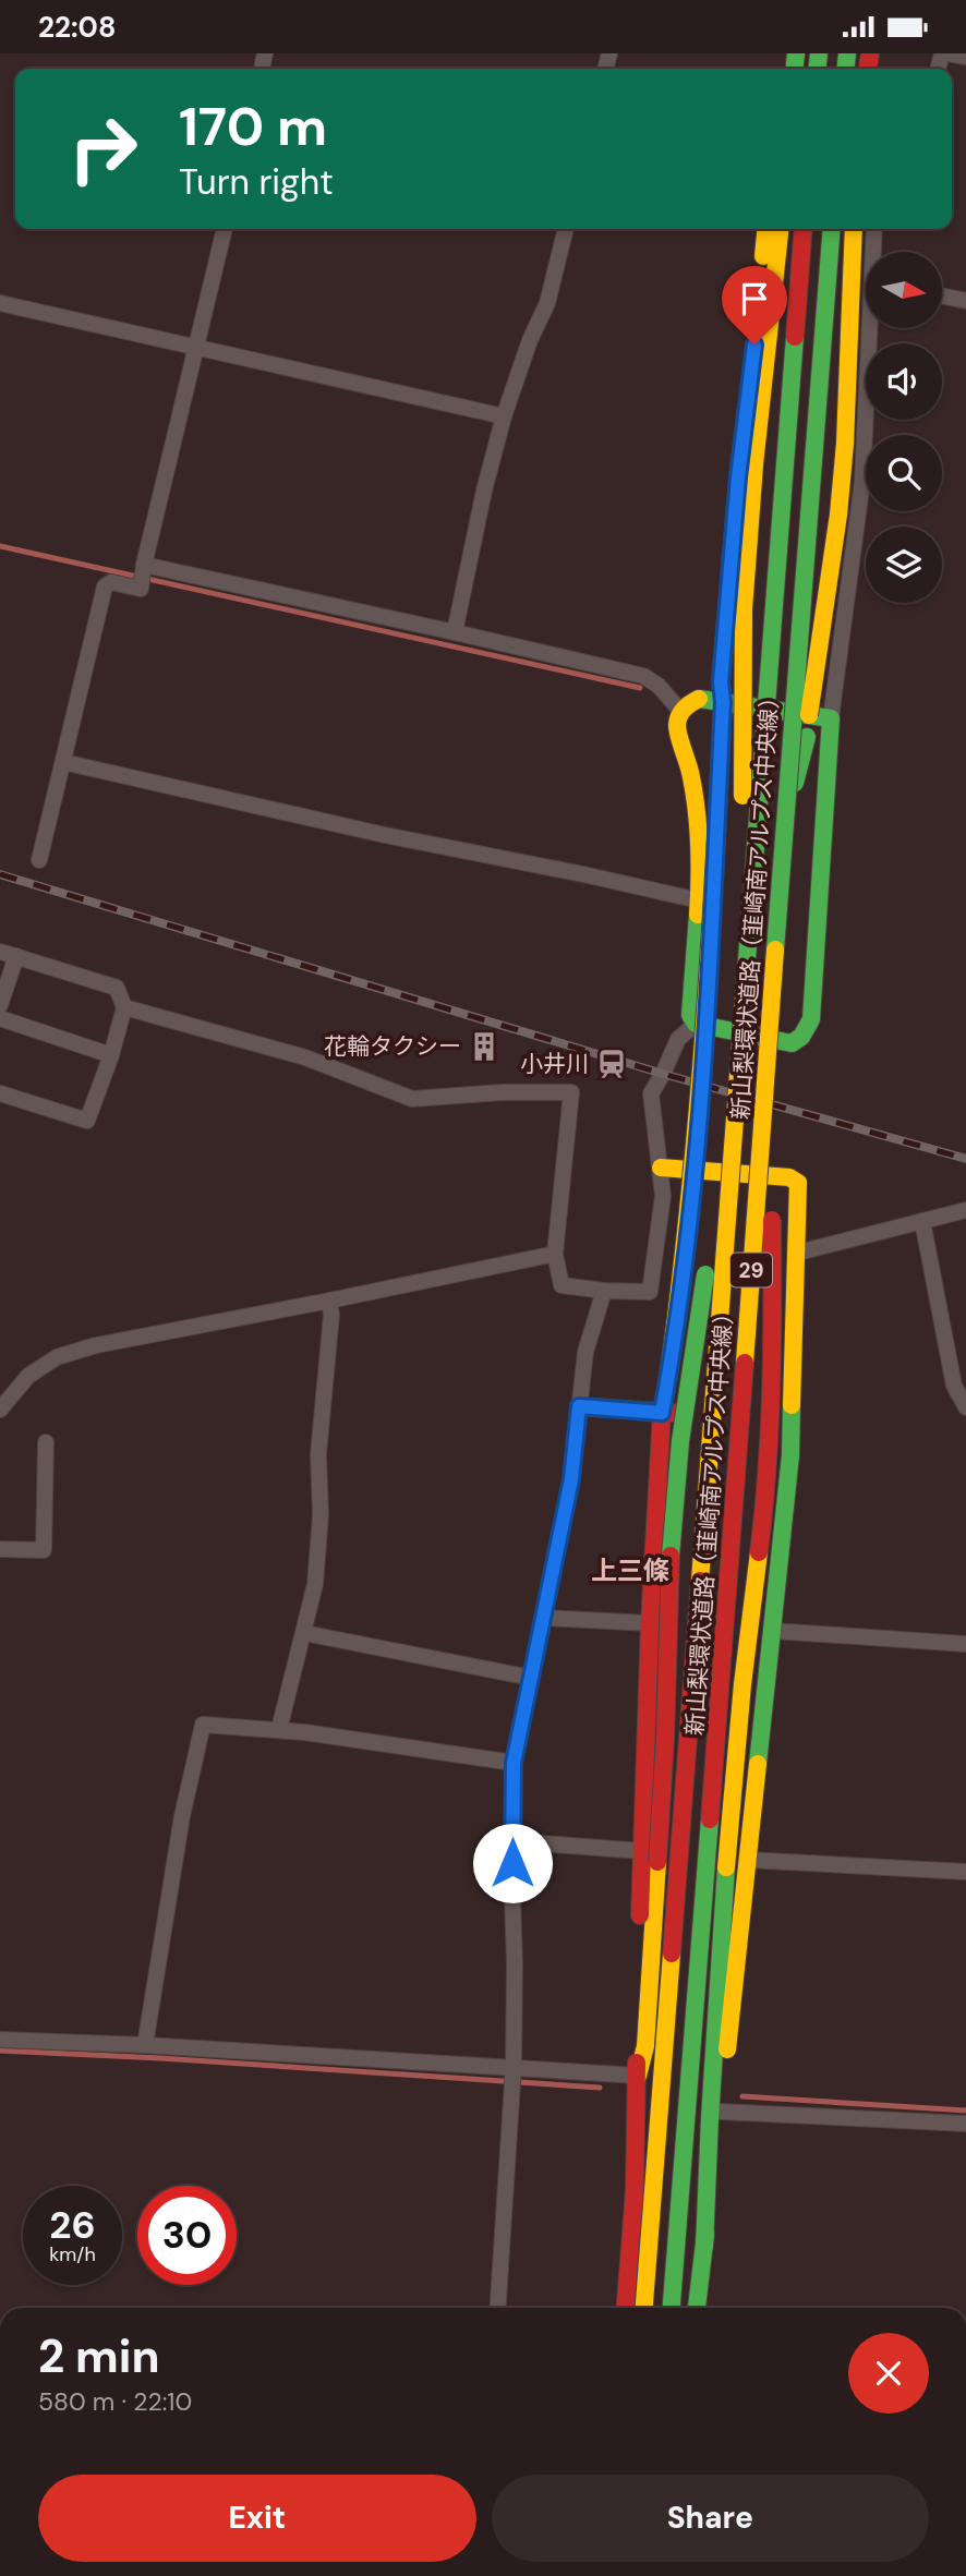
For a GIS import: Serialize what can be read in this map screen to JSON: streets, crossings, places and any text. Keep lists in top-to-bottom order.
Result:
{
  "streets": {
    "main road": ["新山梨環状道路（韮崎南アルプス中央線）", "29"]
  },
  "districts": ["上三條"],
  "places": {
    "building": ["花輪タクシー"],
    "station": ["小井川"]
  },
  "north": "right",
  "page": {
    "status": "22:08",
    "turn": ["170 m", "Turn right"],
    "speed": "26 km/h",
    "limit": "30",
    "heading": ["2 min", "580 m · 22:10"],
    "buttons": ["Exit", "Share"]
  }
}
